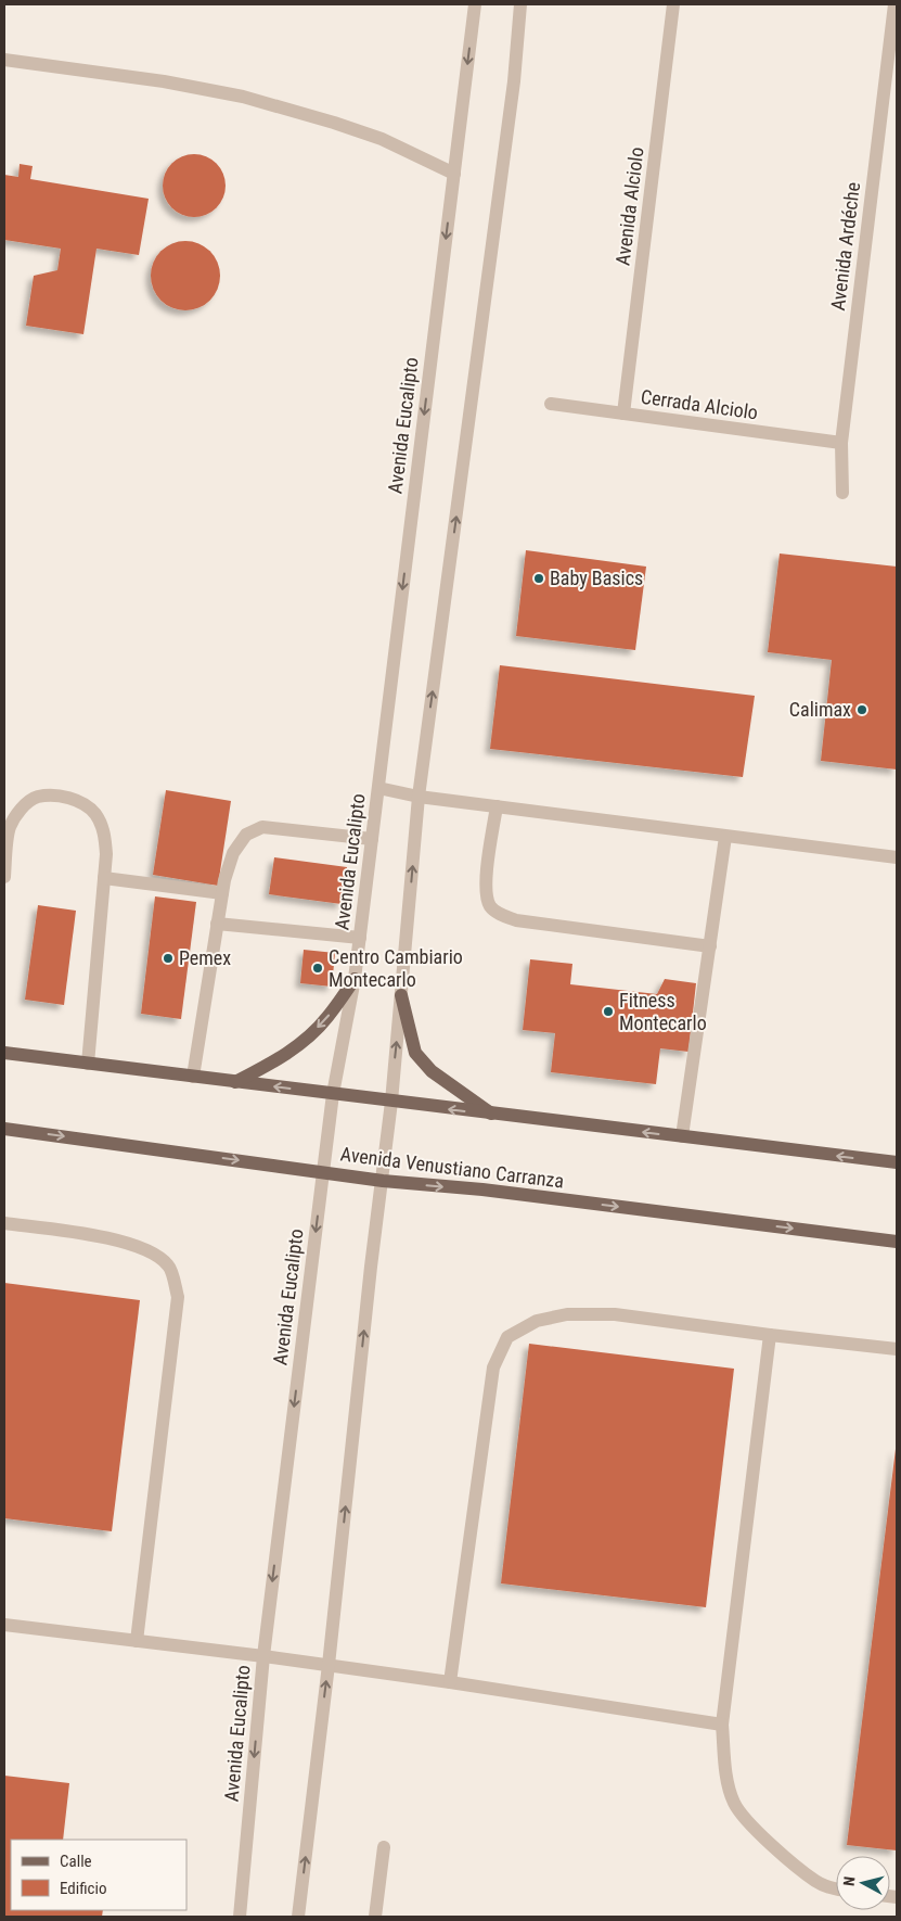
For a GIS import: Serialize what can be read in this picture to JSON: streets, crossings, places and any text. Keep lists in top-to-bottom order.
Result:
{
  "streets": {
    "main road": ["Avenida Venustiano Carranza"],
    "street": [
      "Avenida Alciolo",
      "Avenida Ardéche",
      "Cerrada Alciolo",
      "Avenida Eucalipto"
    ]
  },
  "crossings": [
    ["Avenida Alciolo", "Cerrada Alciolo"],
    ["Avenida Ardéche", "Cerrada Alciolo"],
    ["Avenida Eucalipto", "Avenida Venustiano Carranza"]
  ],
  "places": [
    "Baby Basics",
    "Calimax",
    "Pemex",
    "Centro Cambiario Montecarlo",
    "Fitness Montecarlo"
  ],
  "legend": ["Calle", "Edificio"],
  "north": "left"
}
